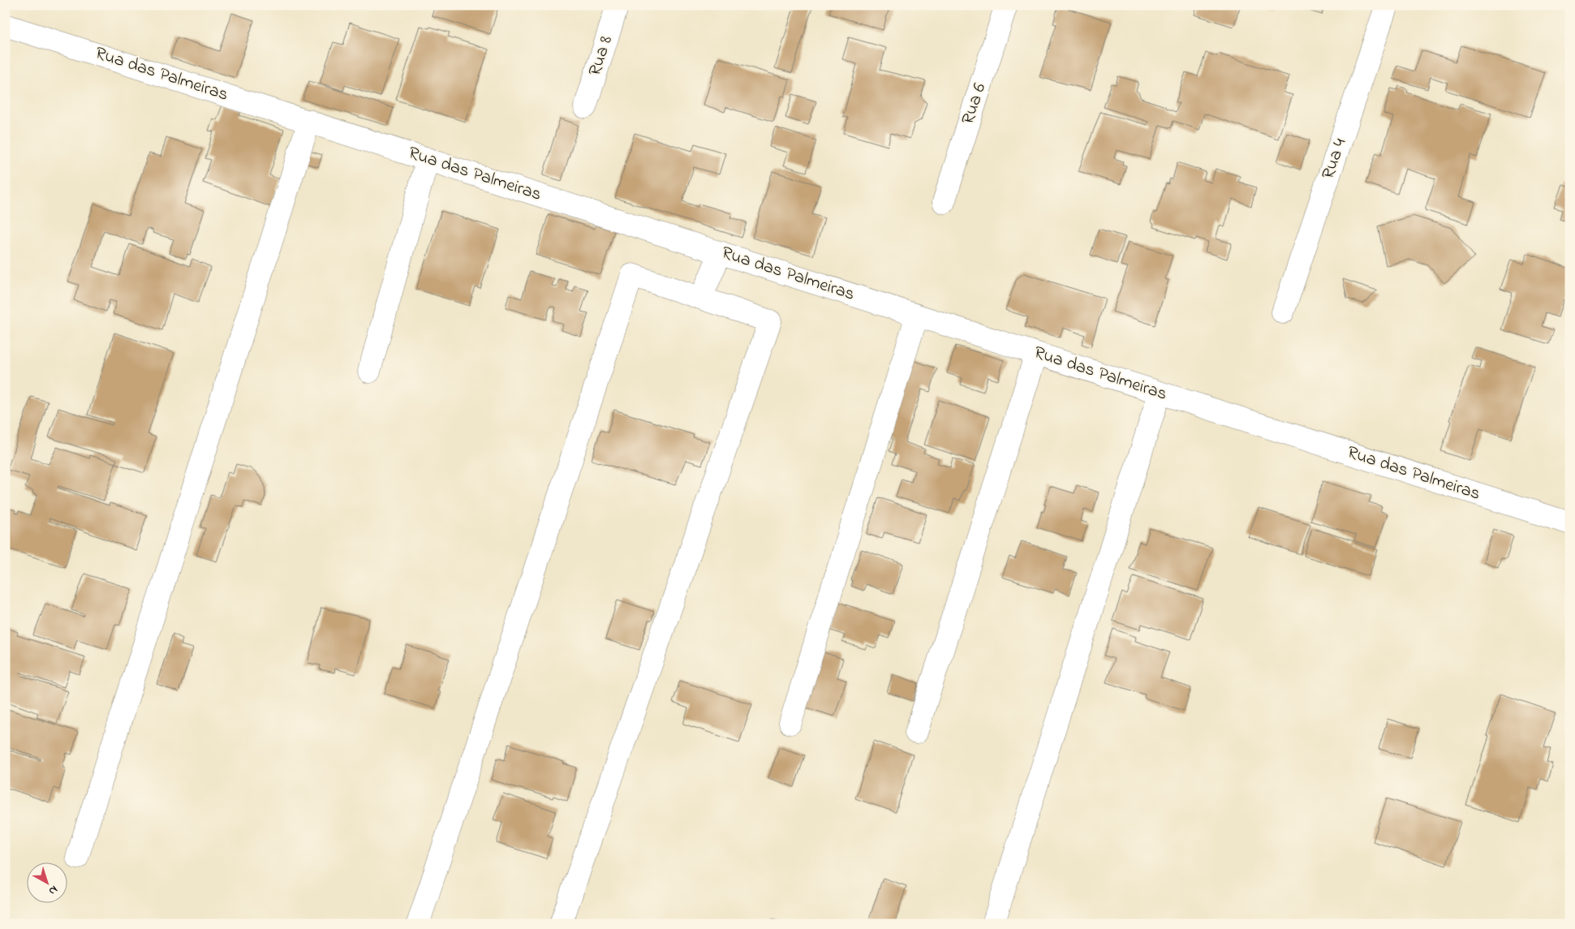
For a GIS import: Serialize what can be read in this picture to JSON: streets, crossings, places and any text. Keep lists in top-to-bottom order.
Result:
{
  "streets": {
    "street": [
      "Rua 8",
      "Rua das Palmeiras",
      "Rua 6",
      "Rua 4"
    ]
  },
  "north": "bottom right"
}
